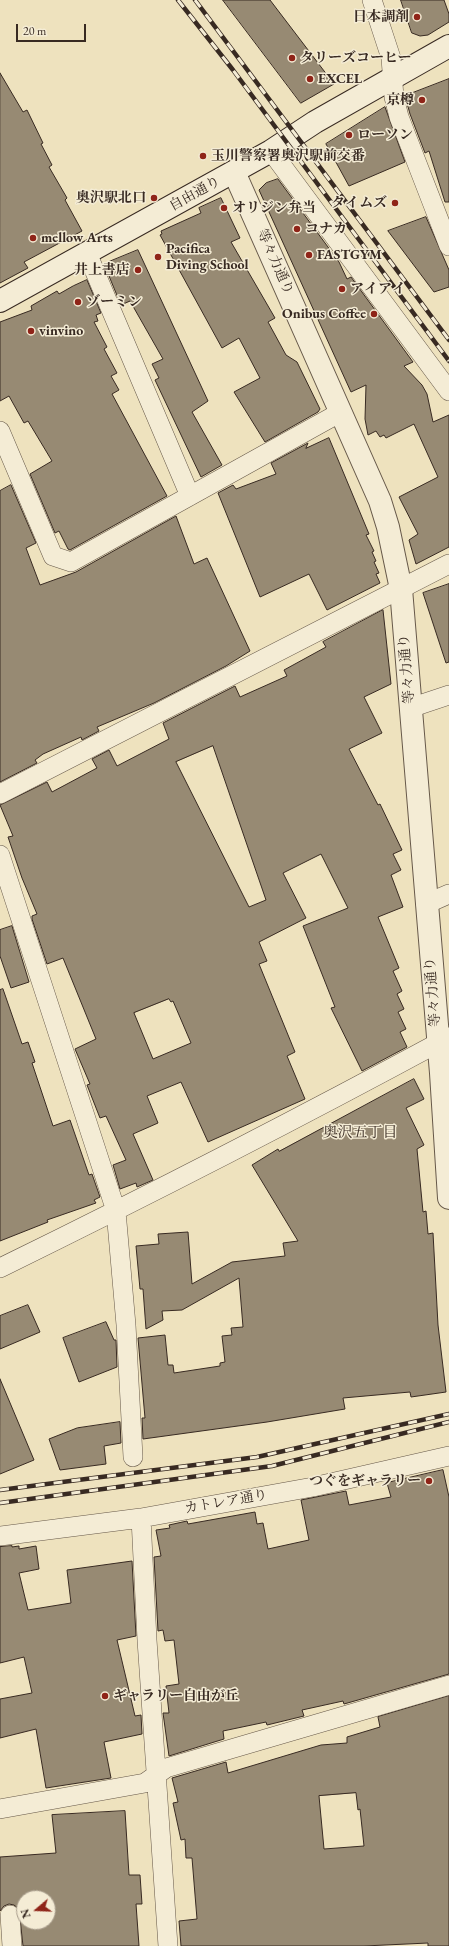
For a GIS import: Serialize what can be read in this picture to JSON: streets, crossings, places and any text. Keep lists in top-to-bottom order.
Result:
{
  "streets": {
    "street": ["自由通り", "等々力通り", "カトレア通り"]
  },
  "crossings": [
    ["自由通り", "等々力通り"]
  ],
  "districts": ["奥沢五丁目"],
  "places": [
    "日本調剤",
    "タリーズコーヒー",
    "EXCEL",
    "京樽",
    "ローソン",
    "玉川警察署奥沢駅前交番",
    "奥沢駅北口",
    "タイムズ",
    "オリジン弁当",
    "コナカ",
    "mellow Arts",
    "FASTGYM",
    "Pacifica Diving School",
    "井上書店",
    "アイアイ",
    "ゾーミン",
    "Onibus Coffee",
    "vinvino",
    "つぐをギャラリー",
    "ギャラリー自由が丘"
  ],
  "scale_bar": "20 m",
  "north": "left"
}
